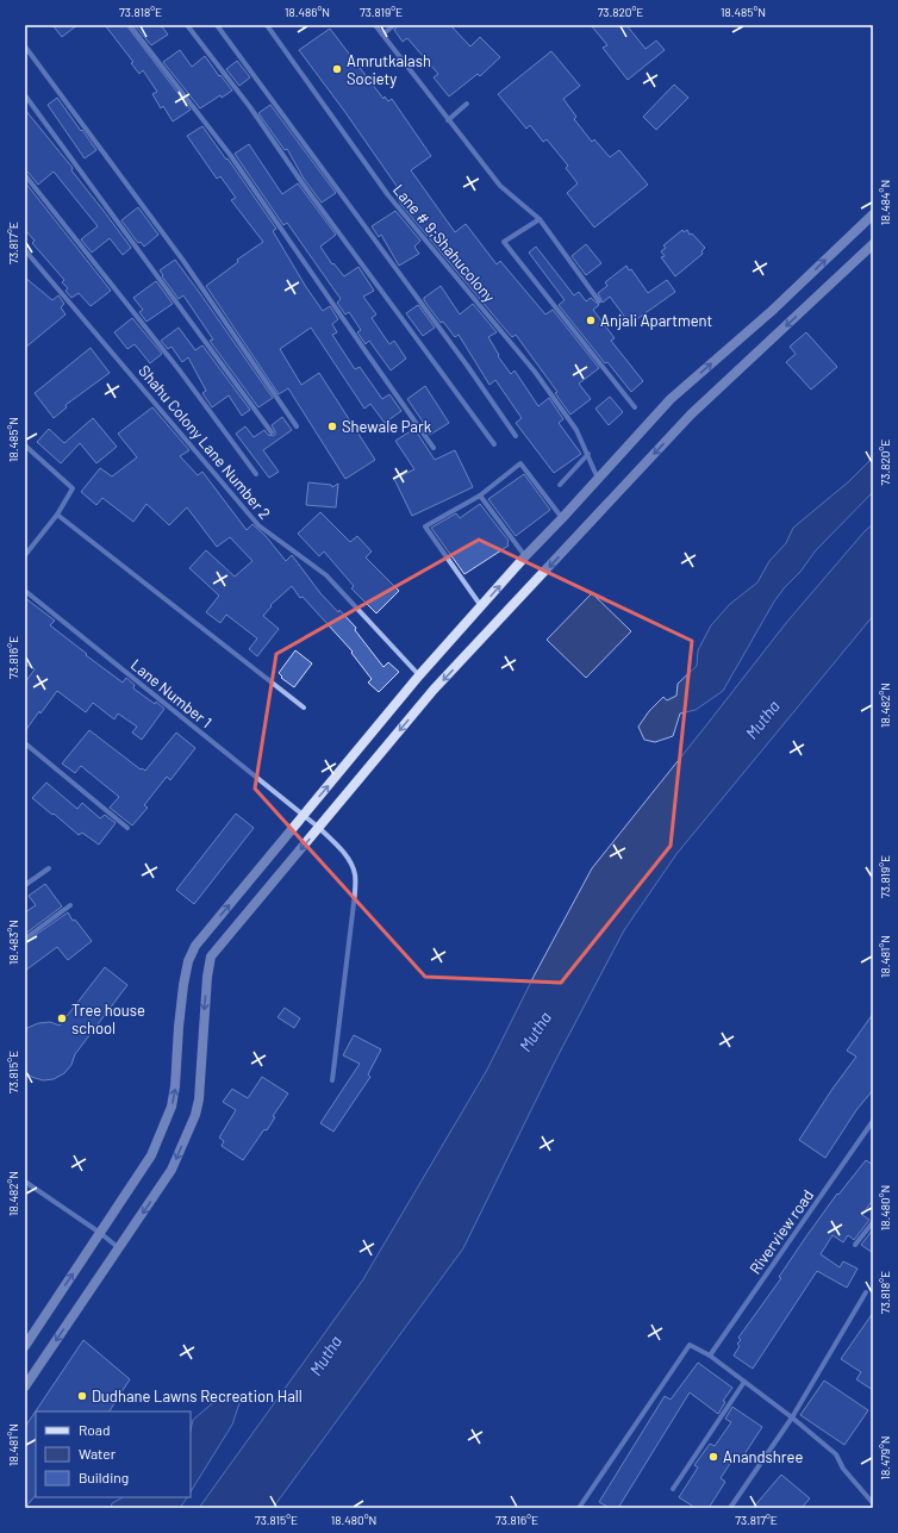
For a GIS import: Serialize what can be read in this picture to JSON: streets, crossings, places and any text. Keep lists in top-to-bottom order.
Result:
{
  "streets": {
    "street": [
      "Lane # 9;Shahucolony",
      "Shahu Colony Lane Number 2",
      "Lane Number 1",
      "Riverview road"
    ]
  },
  "water": ["Mutha"],
  "places": [
    "Amrutkalash Society",
    "Anjali Apartment",
    "Shewale Park",
    "Tree house school",
    "Dudhane Lawns Recreation Hall",
    "Anandshree"
  ],
  "legend": ["Road", "Water", "Building"],
  "coordinates": [
    "73.818°E",
    "18.486°N",
    "73.819°E",
    "73.820°E",
    "18.485°N",
    "18.484°N",
    "73.817°E",
    "73.816°E",
    "18.482°N",
    "18.483°N",
    "18.481°N",
    "73.815°E",
    "18.480°N",
    "18.479°N"
  ]
}
